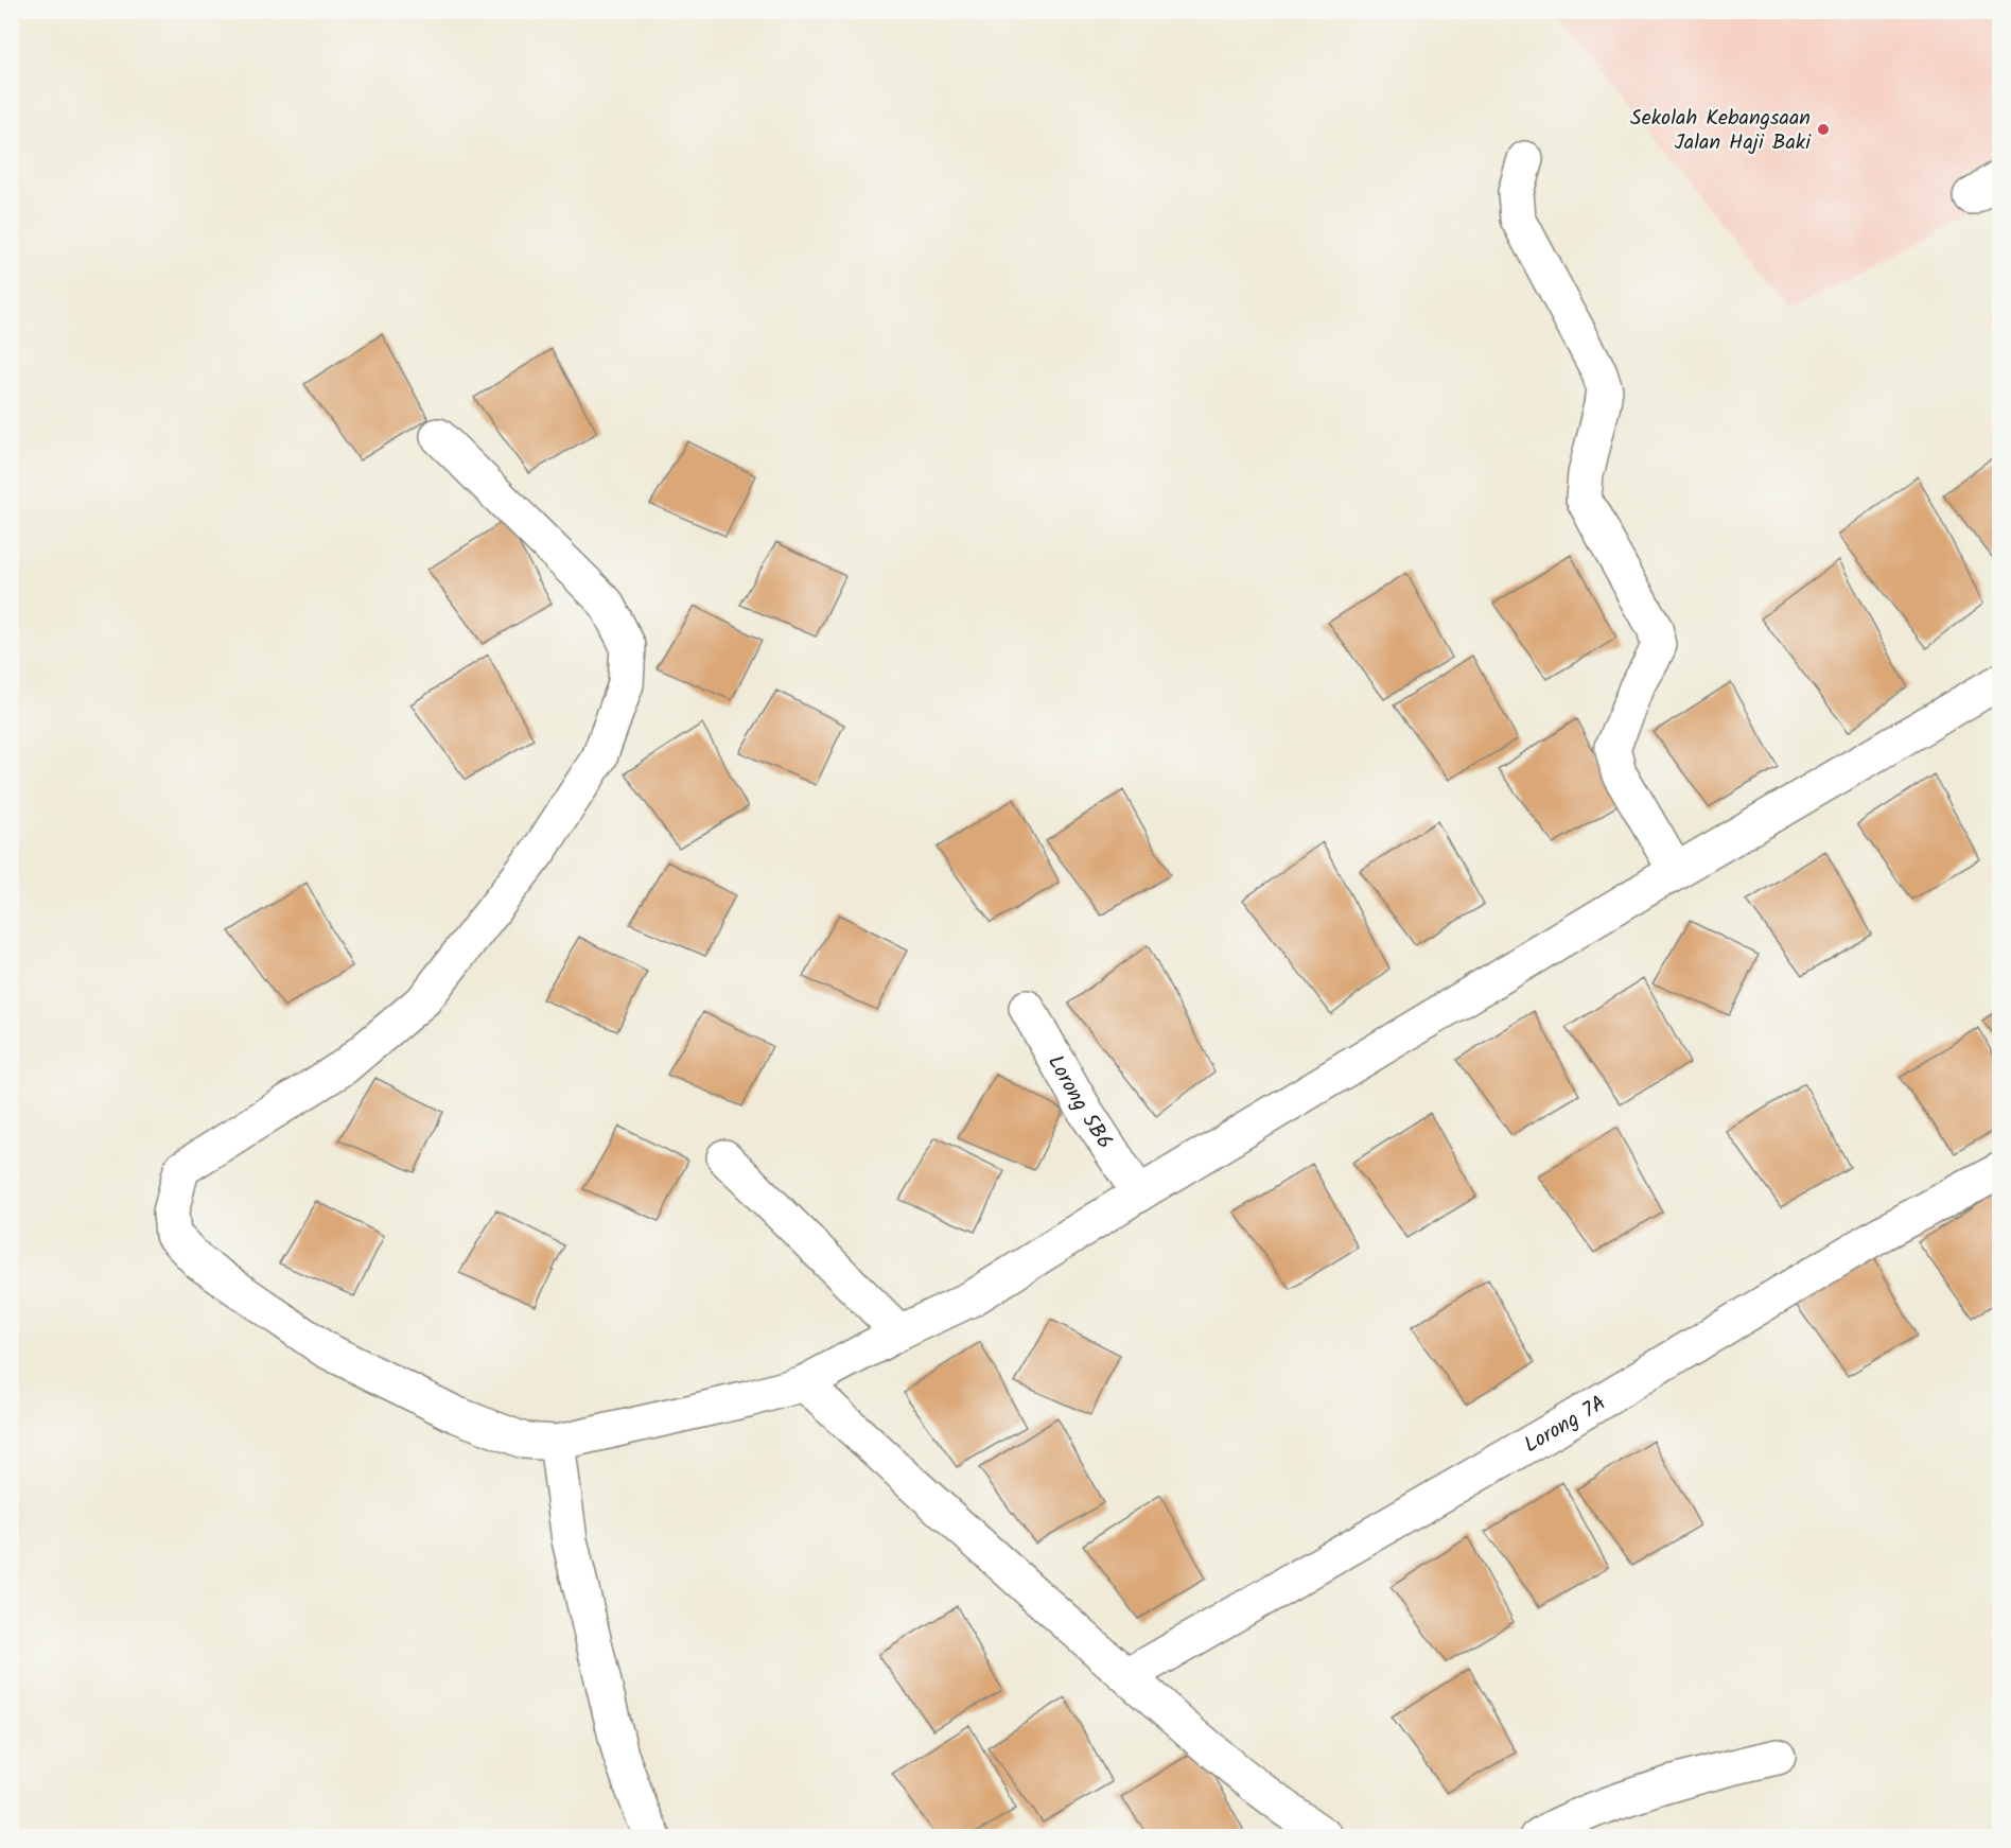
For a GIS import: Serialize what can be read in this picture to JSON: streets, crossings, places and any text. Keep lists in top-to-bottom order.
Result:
{
  "streets": {
    "street": ["Lorong 5B6", "Lorong 7A"]
  },
  "places": ["Sekolah Kebangsaan Jalan Haji Baki"]
}
